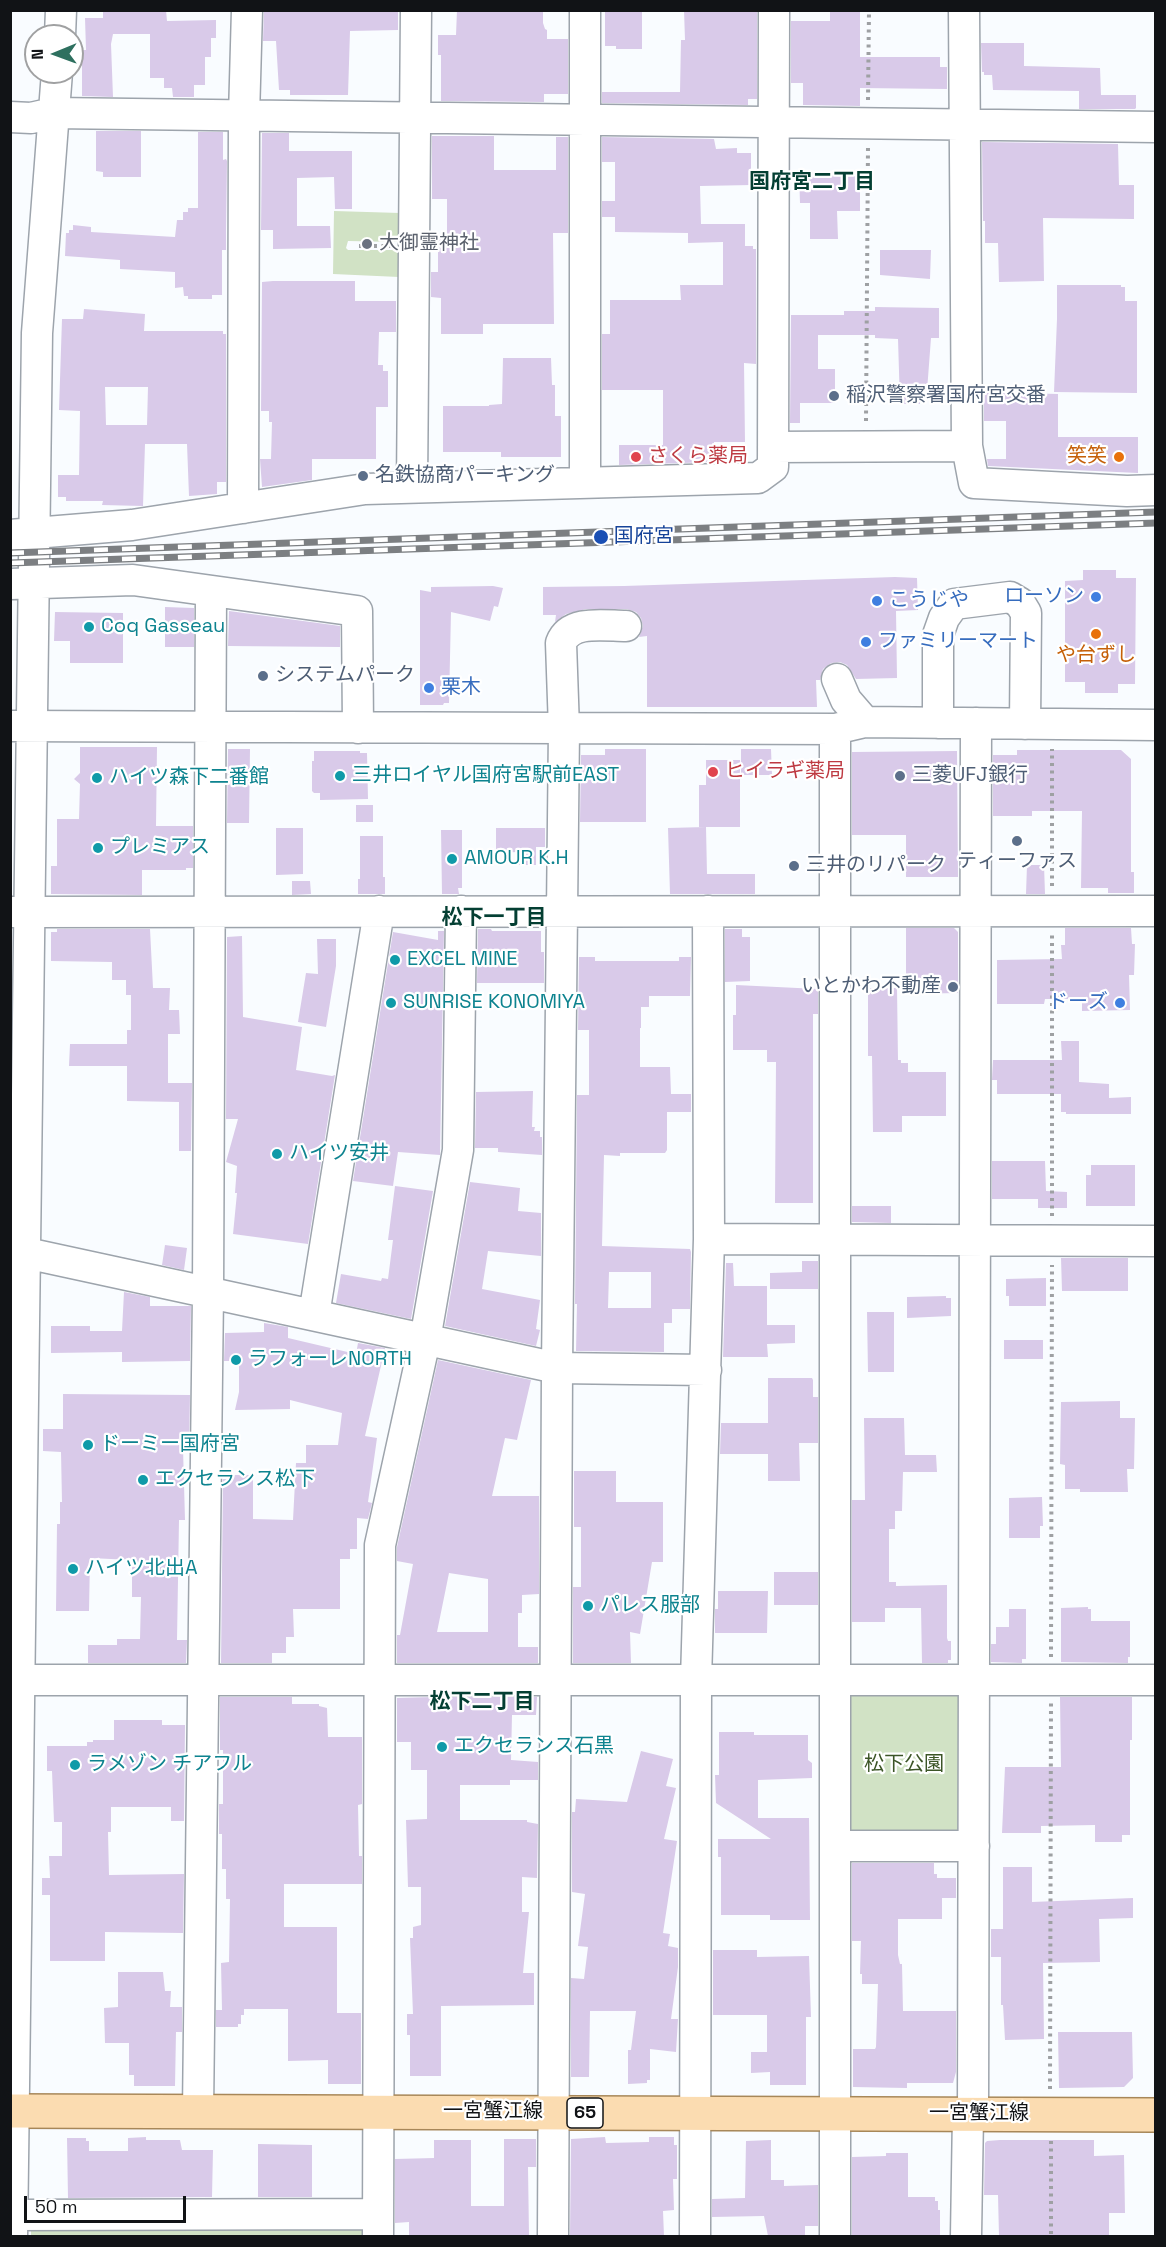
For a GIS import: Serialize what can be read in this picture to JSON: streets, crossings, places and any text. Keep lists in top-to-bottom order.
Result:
{
  "streets": {
    "main road": ["一宮蟹江線", "65"]
  },
  "districts": ["国府宮二丁目", "松下一丁目", "松下二丁目"],
  "parks": ["松下公園"],
  "places": [
    "大御霊神社",
    "稲沢警察署国府宮交番",
    "さくら薬局",
    "笑笑",
    "名鉄協商パーキング",
    "国府宮",
    "ローソン",
    "こうじや",
    "Coq Gasseau",
    "や台ずし",
    "ファミリーマート",
    "システムパーク",
    "栗木",
    "ヒイラギ薬局",
    "三井ロイヤル国府宮駅前EAST",
    "三菱UFJ銀行",
    "ハイツ森下二番館",
    "ティーファス",
    "プレミアス",
    "AMOUR K.H",
    "三井のリパーク",
    "EXCEL MINE",
    "いとかわ不動産",
    "SUNRISE KONOMIYA",
    "ドーズ",
    "ハイツ安井",
    "ラフォーレNORTH",
    "ドーミー国府宮",
    "エクセランス松下",
    "ハイツ北出A",
    "パレス服部",
    "エクセランス石黒",
    "ラメゾン チアフル"
  ],
  "scale_bar": "50 m",
  "north": "left"
}
